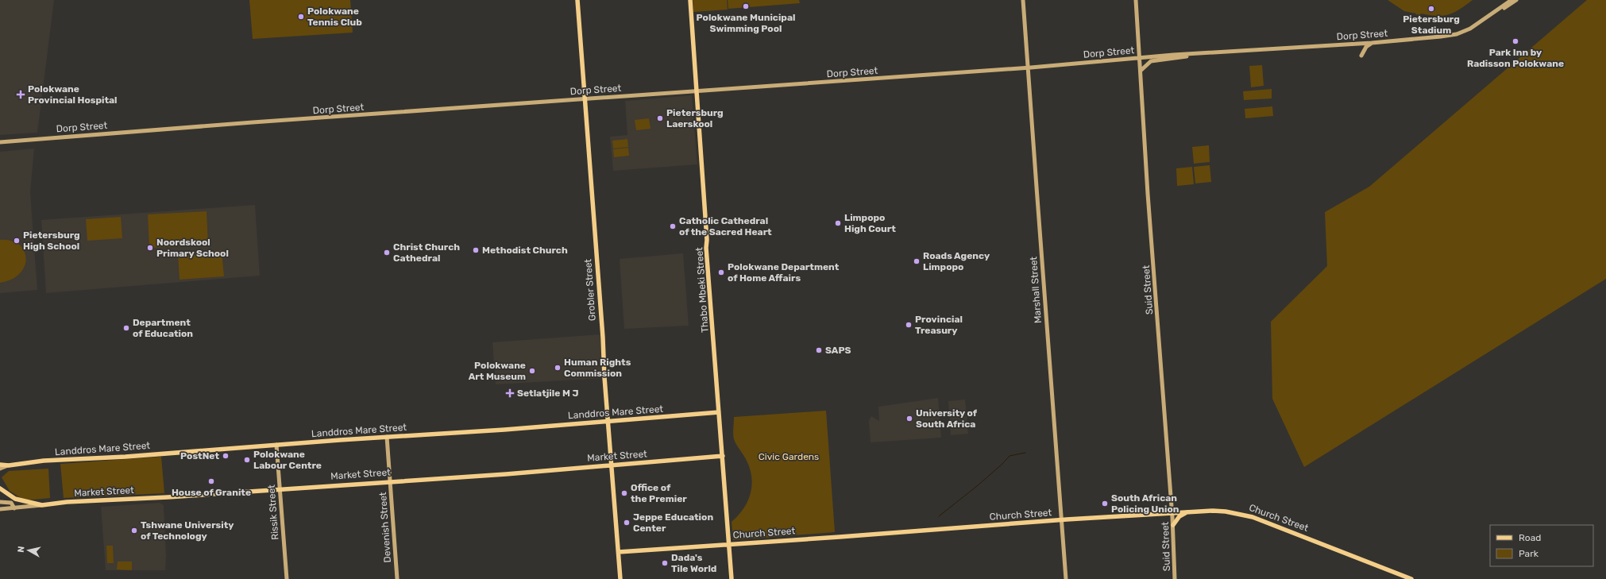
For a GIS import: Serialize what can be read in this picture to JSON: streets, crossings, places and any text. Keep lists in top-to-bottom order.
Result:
{
  "streets": {
    "main road": [
      "Grobler Street",
      "Thabo Mbeki Street",
      "Landdros Mare Street",
      "Market Street",
      "Church Street"
    ],
    "street": [
      "Dorp Street",
      "Marshall Street",
      "Suid Street",
      "Rissik Street",
      "Devenish Street"
    ]
  },
  "crossings": [
    ["Dorp Street", "Grobler Street"],
    ["Dorp Street", "Thabo Mbeki Street"],
    ["Dorp Street", "Marshall Street"],
    ["Dorp Street", "Suid Street"],
    ["Grobler Street", "Landdros Mare Street"],
    ["Grobler Street", "Market Street"],
    ["Grobler Street", "Church Street"],
    ["Thabo Mbeki Street", "Landdros Mare Street"],
    ["Thabo Mbeki Street", "Market Street"],
    ["Thabo Mbeki Street", "Church Street"],
    ["Marshall Street", "Church Street"],
    ["Suid Street", "Church Street"],
    ["Landdros Mare Street", "Rissik Street"],
    ["Landdros Mare Street", "Devenish Street"],
    ["Market Street", "Rissik Street"],
    ["Market Street", "Devenish Street"]
  ],
  "parks": ["Civic Gardens"],
  "places": {
    "other": [
      "Polokwane Municipal Swimming Pool",
      "Pietersburg Stadium",
      "Polokwane Tennis Club",
      "Park Inn by Radisson Polokwane",
      "Pietersburg Laerskool",
      "Limpopo High Court",
      "Catholic Cathedral of the Sacred Heart",
      "Pietersburg High School",
      "Noordskool Primary School",
      "Methodist Church",
      "Christ Church Cathedral",
      "Roads Agency Limpopo",
      "Polokwane Department of Home Affairs",
      "Provincial Treasury",
      "Department of Education",
      "SAPS",
      "Human Rights Commission",
      "Polokwane Art Museum",
      "University of South Africa",
      "PostNet",
      "Polokwane Labour Centre",
      "House of Granite",
      "Office of the Premier",
      "South African Policing Union",
      "Jeppe Education Center",
      "Tshwane University of Technology",
      "Dada's Tile World"
    ],
    "health": ["Polokwane Provincial Hospital", "Setlatjile M J"]
  },
  "legend": ["Road", "Park"],
  "north": "left"
}
